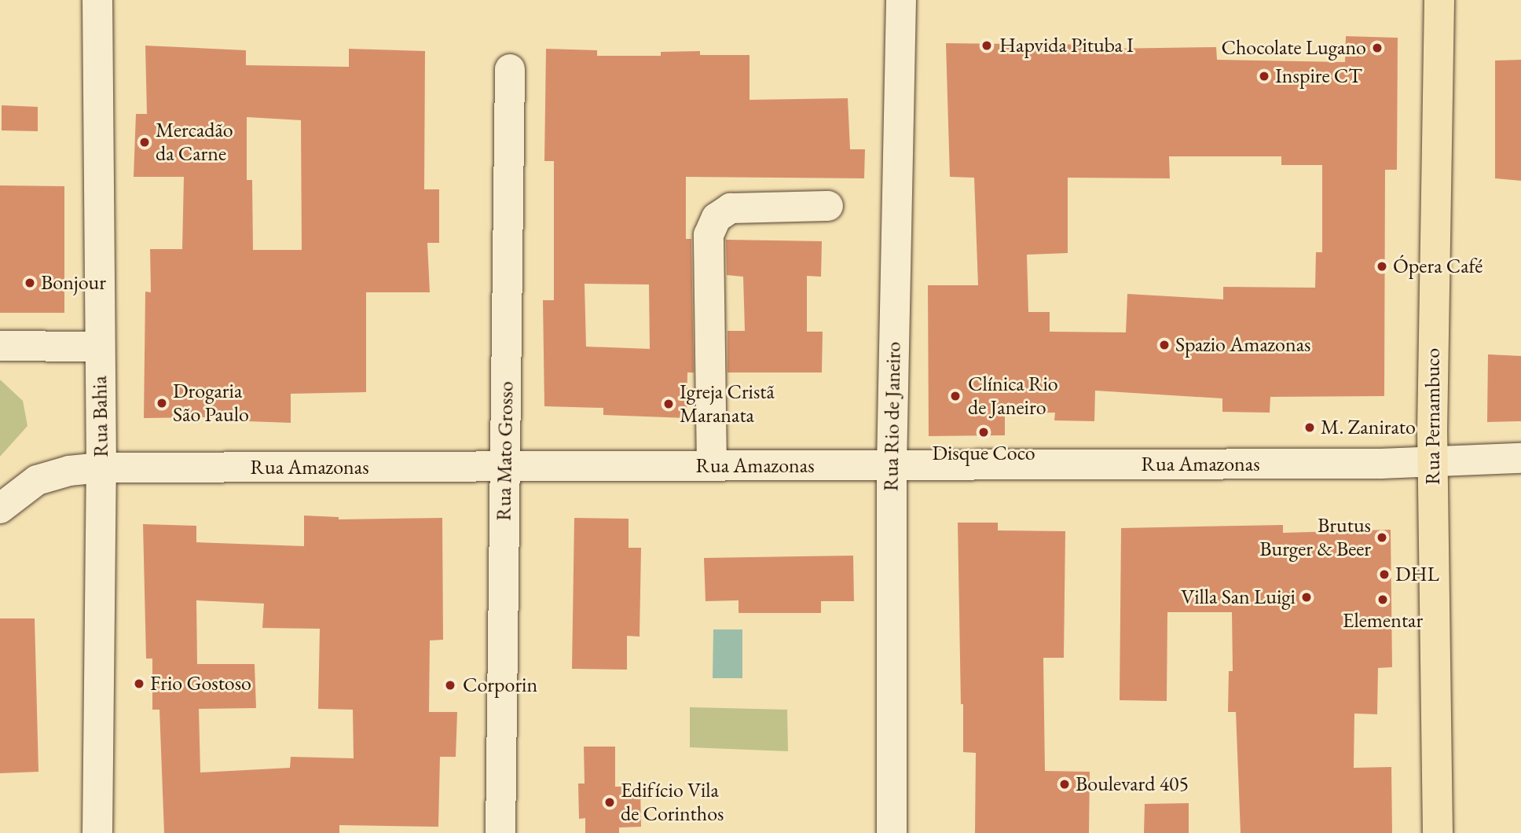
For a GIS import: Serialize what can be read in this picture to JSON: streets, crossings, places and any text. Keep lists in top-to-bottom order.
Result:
{
  "streets": {
    "main road": ["Rua Pernambuco"],
    "street": [
      "Rua Bahia",
      "Rua Rio de Janeiro",
      "Rua Mato Grosso",
      "Rua Amazonas"
    ]
  },
  "crossings": [
    ["Rua Bahia", "Rua Amazonas"],
    ["Rua Rio de Janeiro", "Rua Amazonas"],
    ["Rua Pernambuco", "Rua Amazonas"],
    ["Rua Mato Grosso", "Rua Amazonas"]
  ],
  "places": [
    "Hapvida Pituba I",
    "Chocolate Lugano",
    "Inspire CT",
    "Mercadão da Carne",
    "Ópera Café",
    "Bonjour",
    "Spazio Amazonas",
    "Clínica Rio de Janeiro",
    "Drogaria São Paulo",
    "Igreja Cristã Maranata",
    "M. Zanirato",
    "Disque Coco",
    "Brutus Burger & Beer",
    "DHL",
    "Villa San Luigi",
    "Elementar",
    "Frio Gostoso",
    "Corporin",
    "Boulevard 405",
    "Edifício Vila de Corinthos"
  ]
}
